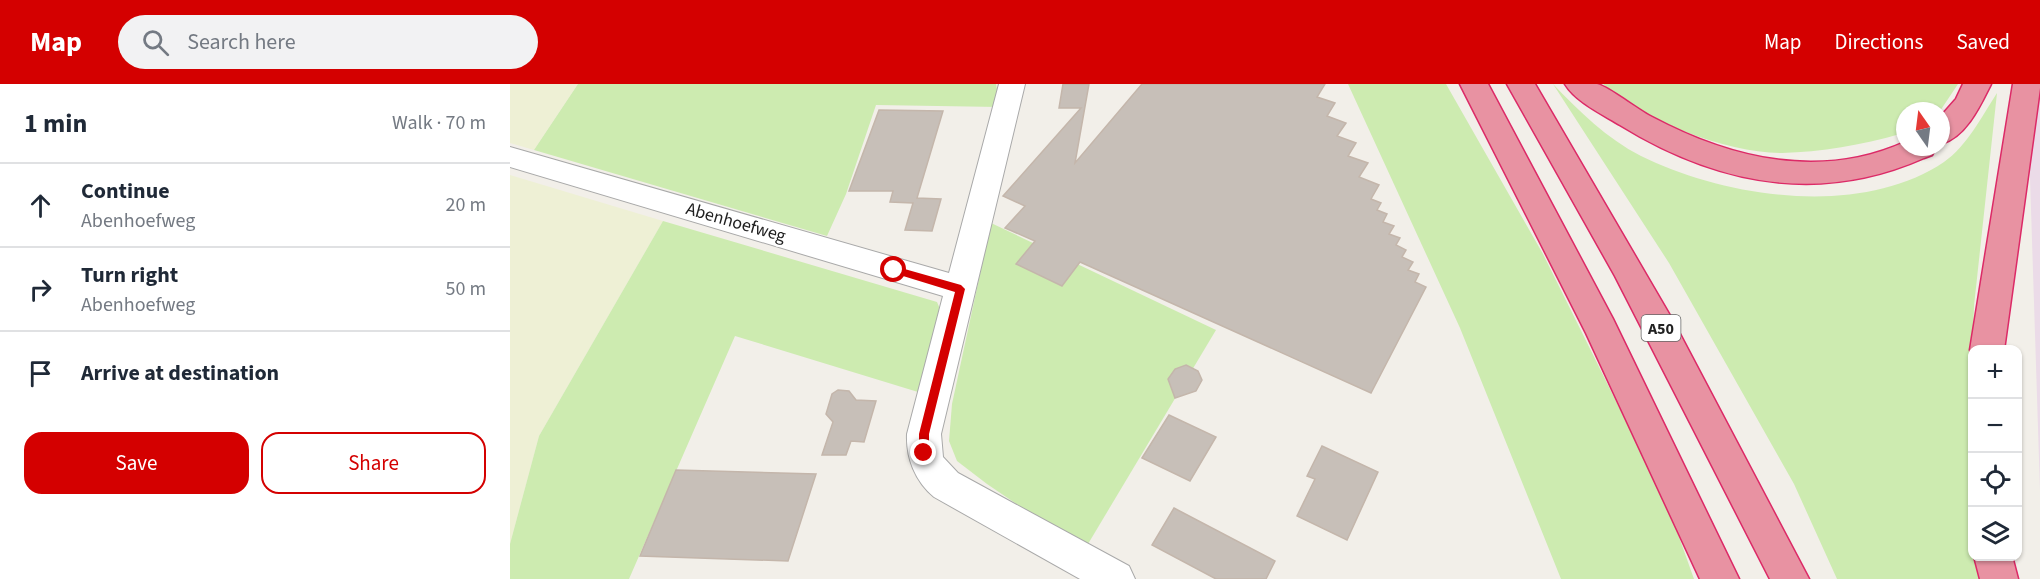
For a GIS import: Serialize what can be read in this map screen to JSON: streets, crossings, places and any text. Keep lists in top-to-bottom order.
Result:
{
  "streets": {
    "highway": ["A50"],
    "street": ["Abenhoefweg"]
  },
  "north": "top",
  "page": {
    "header": "Map",
    "search": "Search here",
    "nav": ["Map", "Directions", "Saved"],
    "heading": ["1 min", "Walk · 70 m"],
    "list": [
      ["Continue", "Abenhoefweg", "20 m"],
      ["Turn right", "Abenhoefweg", "50 m"],
      "Arrive at destination"
    ],
    "map_buttons": ["+", "−"],
    "buttons": ["Save", "Share"]
  }
}
